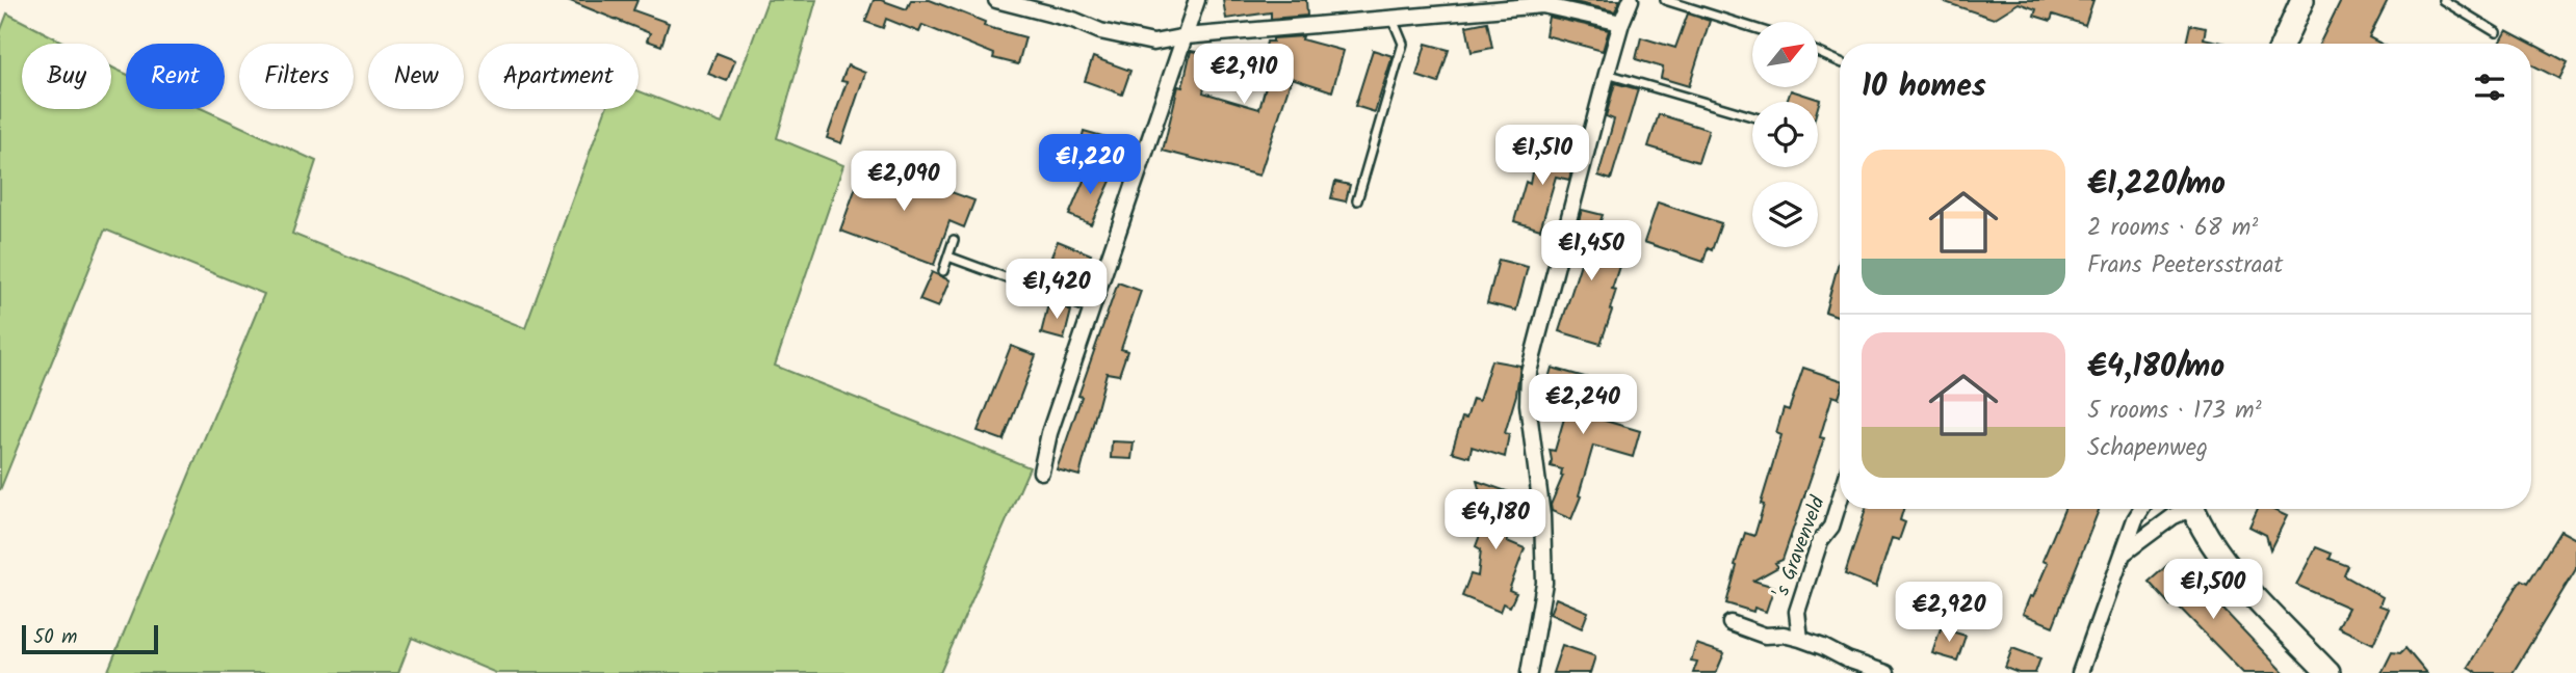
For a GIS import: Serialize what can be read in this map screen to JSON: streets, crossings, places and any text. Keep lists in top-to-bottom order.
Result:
{
  "streets": {
    "street": ["'s Gravenveld"]
  },
  "scale_bar": "50 m",
  "north": "top right",
  "page": {
    "price": [
      "€2,910",
      "€1,510",
      "€1,220",
      "€2,090",
      "€1,450",
      "€1,420",
      "€2,240",
      "€4,180",
      "€1,500",
      "€2,920"
    ],
    "chip": [
      "Buy",
      "Rent",
      "Filters",
      "New",
      "Apartment"
    ],
    "heading": "10 homes",
    "list": [
      {
        "name": "€1,220/mo",
        "note": "2 rooms · 68 m² · Frans Peetersstraat"
      },
      {
        "name": "€4,180/mo",
        "note": "5 rooms · 173 m² · Schapenweg"
      }
    ],
    "scale": "50 m"
  }
}
